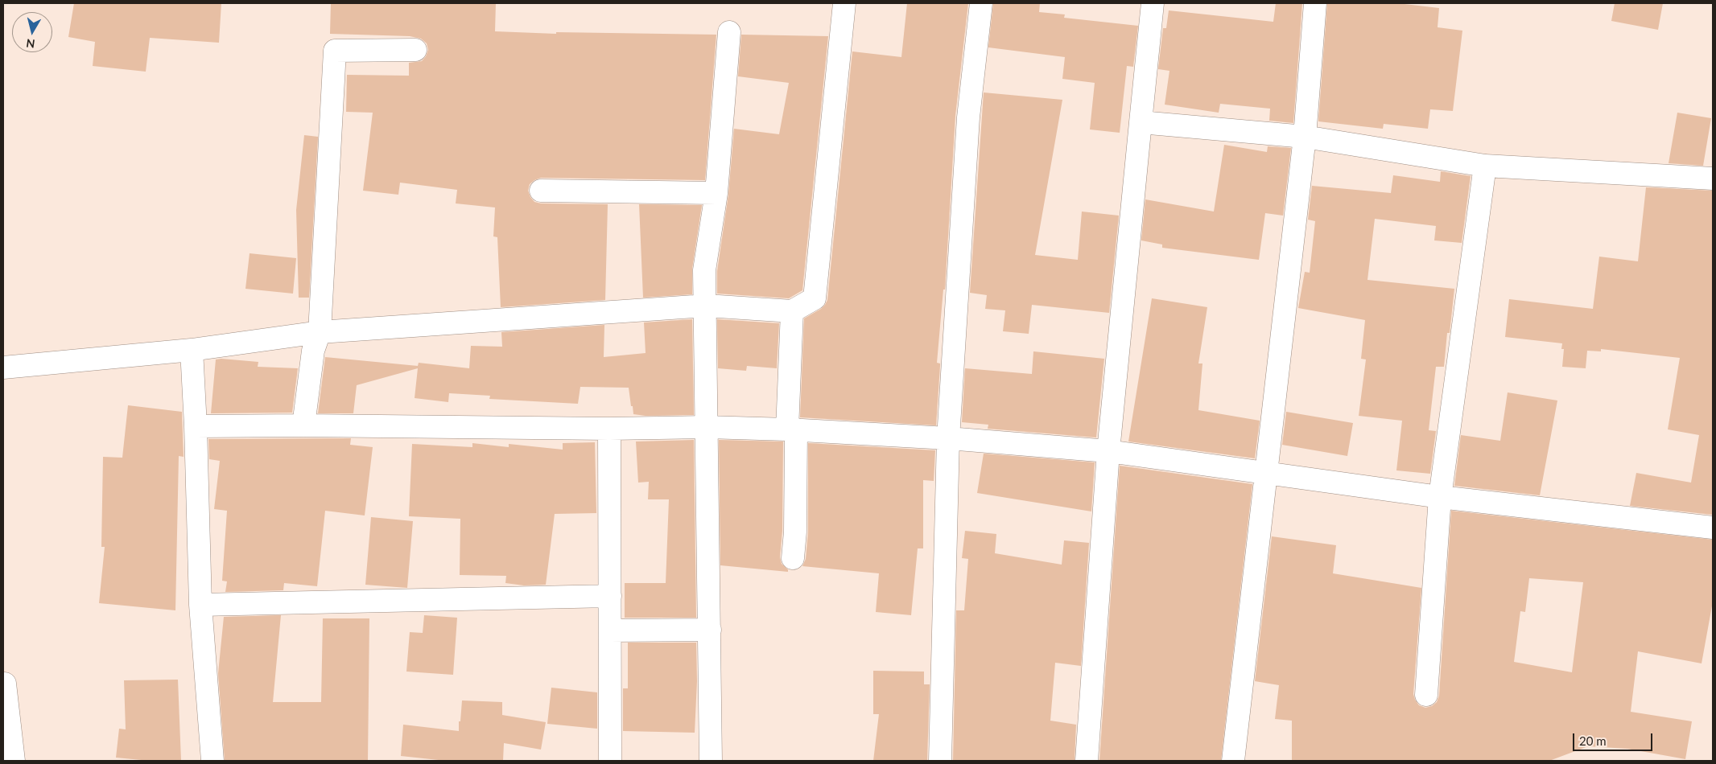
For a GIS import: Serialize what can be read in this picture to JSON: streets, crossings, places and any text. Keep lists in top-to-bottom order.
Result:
{
  "scale_bar": "20 m",
  "north": "bottom"
}
